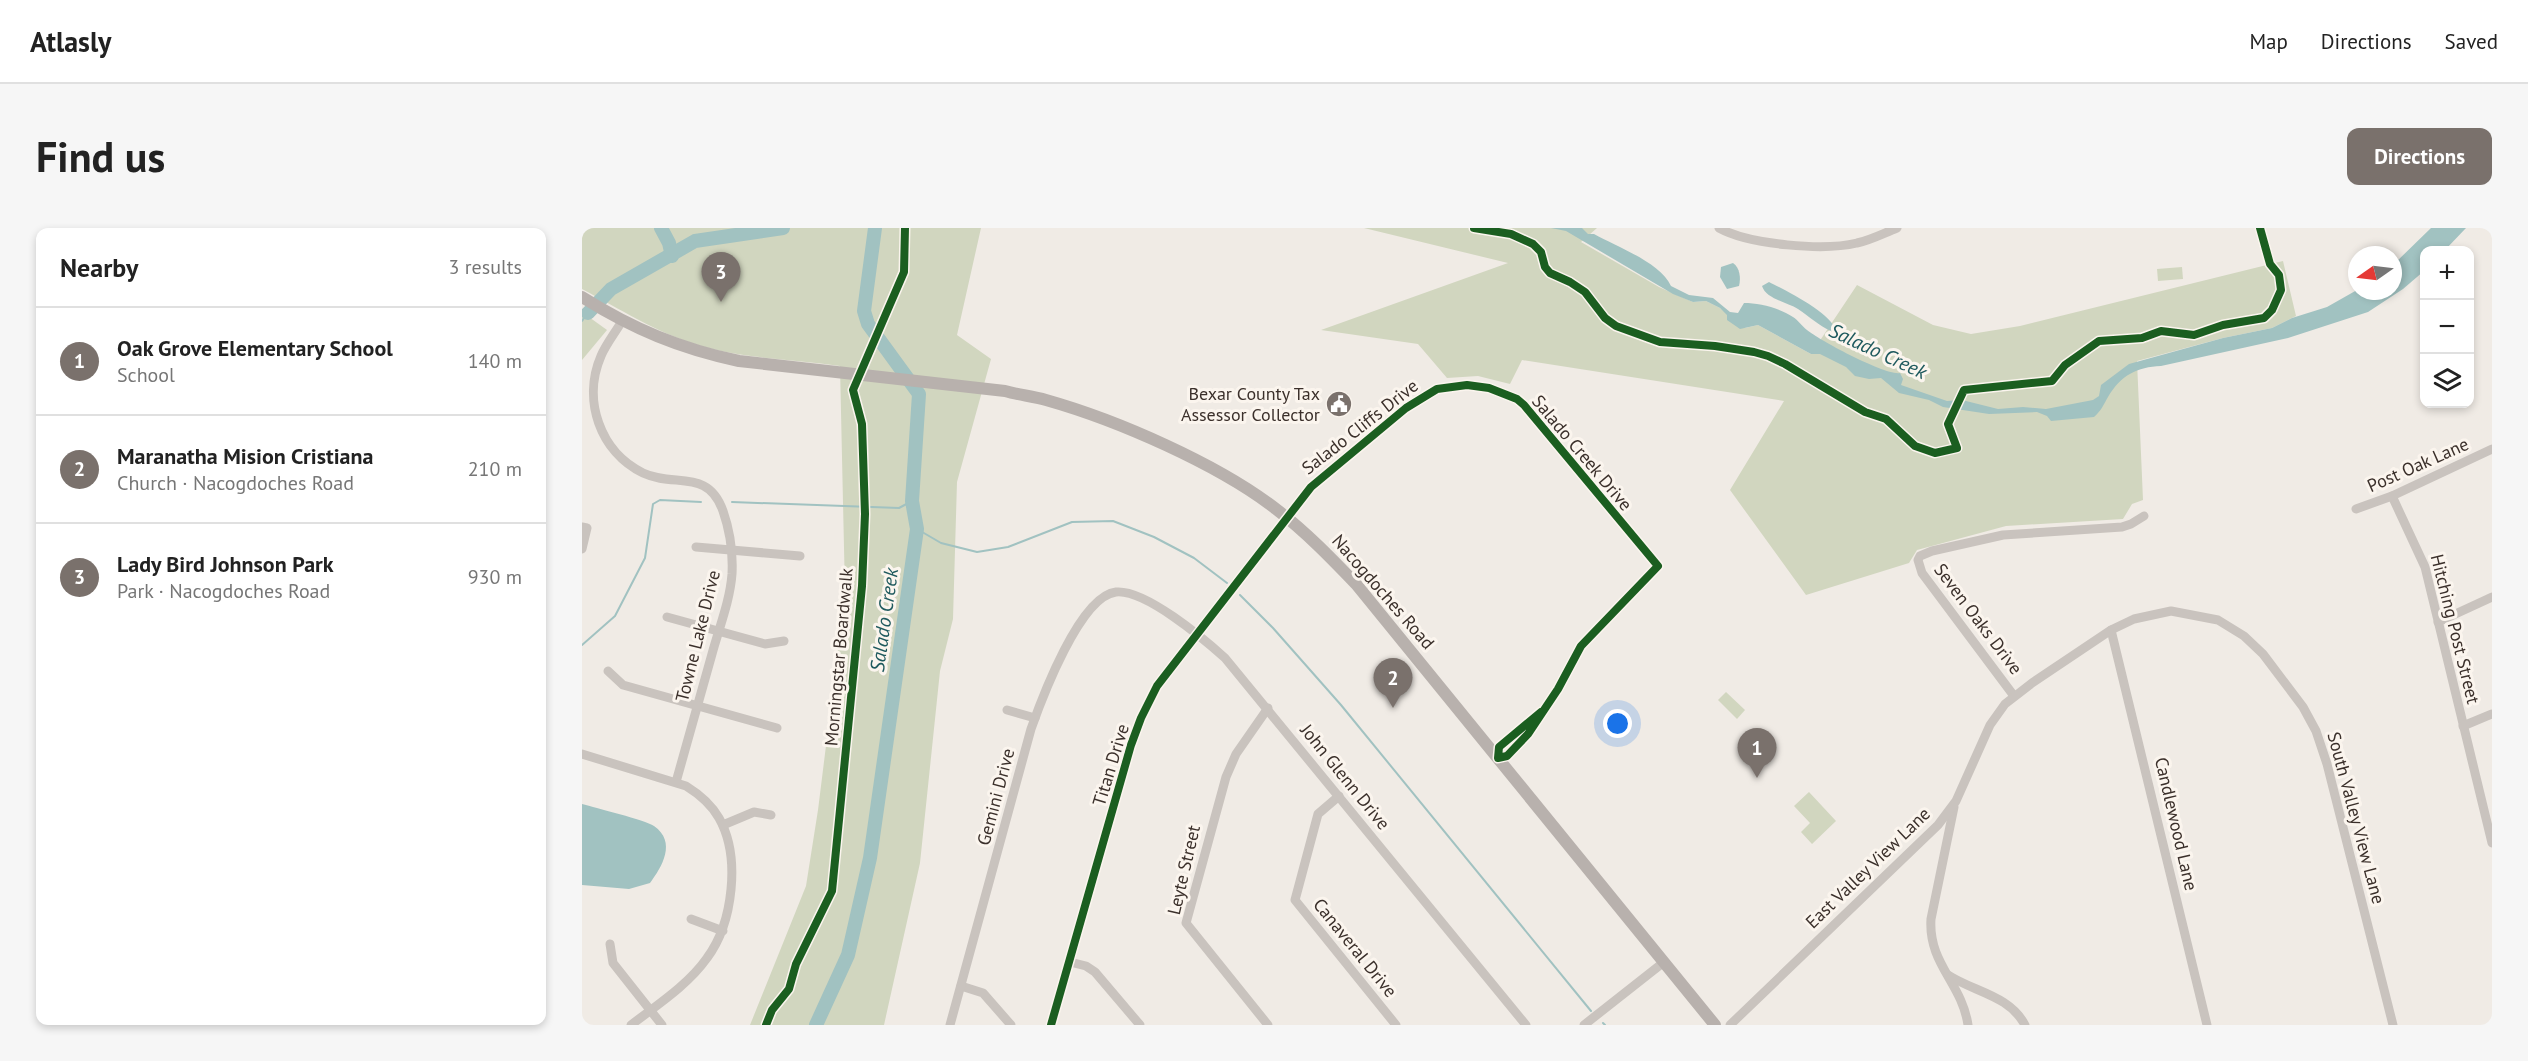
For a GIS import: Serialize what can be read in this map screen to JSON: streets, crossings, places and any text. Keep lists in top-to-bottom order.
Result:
{
  "streets": {
    "main road": ["Nacogdoches Road"],
    "street": [
      "Salado Cliffs Drive",
      "Salado Creek Drive",
      "Post Oak Lane",
      "Seven Oaks Drive",
      "Hitching Post Street",
      "Towne Lake Drive",
      "Titan Drive",
      "John Glenn Drive",
      "Gemini Drive",
      "South Valley View Lane",
      "Candlewood Lane",
      "East Valley View Lane",
      "Leyte Street",
      "Canaveral Drive"
    ],
    "cycle path": ["Morningstar Boardwalk"]
  },
  "crossings": [
    ["Salado Cliffs Drive", "Salado Creek Drive"],
    ["Salado Cliffs Drive", "Nacogdoches Road"],
    ["Salado Cliffs Drive", "Titan Drive"],
    ["Salado Creek Drive", "Nacogdoches Road"],
    ["Post Oak Lane", "Hitching Post Street"],
    ["Nacogdoches Road", "Titan Drive"],
    ["Seven Oaks Drive", "East Valley View Lane"],
    ["Titan Drive", "John Glenn Drive"],
    ["John Glenn Drive", "Gemini Drive"],
    ["John Glenn Drive", "Leyte Street"],
    ["John Glenn Drive", "Canaveral Drive"],
    ["South Valley View Lane", "East Valley View Lane"],
    ["Candlewood Lane", "East Valley View Lane"]
  ],
  "water": ["Salado Creek"],
  "places": {
    "public building": ["Bexar County Tax Assessor Collector"]
  },
  "north": "left",
  "page": {
    "header": "Atlasly",
    "nav": ["Map", "Directions", "Saved"],
    "buttons": "Directions",
    "title": "Find us",
    "heading": ["Nearby", "3 results"],
    "map_buttons": ["+", "−"],
    "pins": ["3", "2", "1"],
    "list": [
      {
        "mark": "1",
        "name": "Oak Grove Elementary School",
        "note": "School",
        "value": "140 m"
      },
      {
        "mark": "2",
        "name": "Maranatha Mision Cristiana",
        "note": "Church · Nacogdoches Road",
        "value": "210 m"
      },
      {
        "mark": "3",
        "name": "Lady Bird Johnson Park",
        "note": "Park · Nacogdoches Road",
        "value": "930 m"
      }
    ]
  }
}
